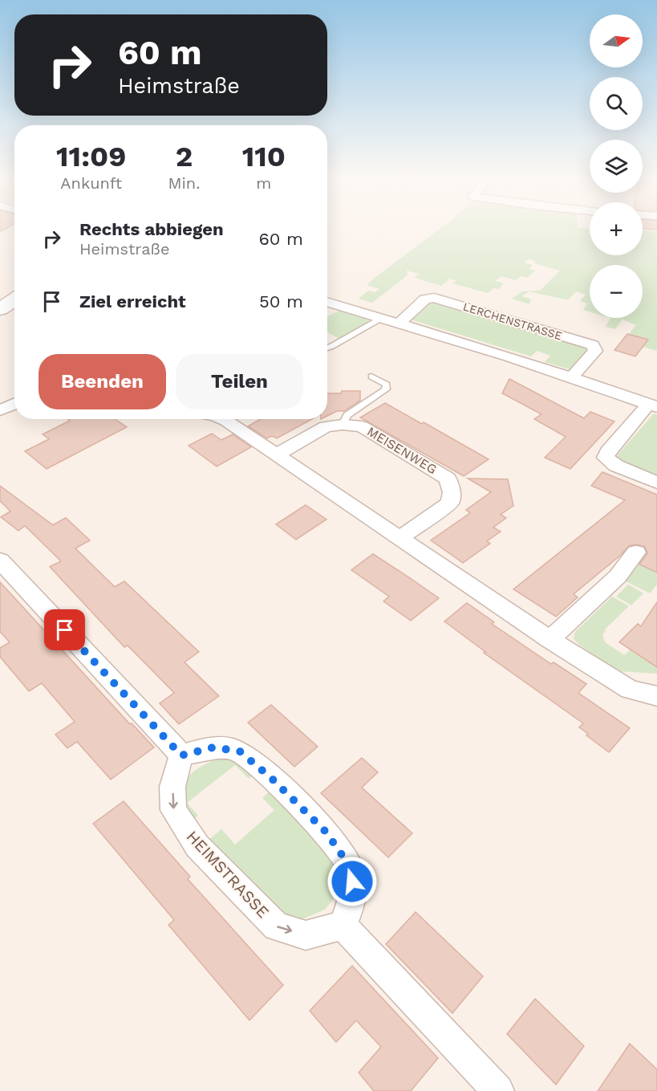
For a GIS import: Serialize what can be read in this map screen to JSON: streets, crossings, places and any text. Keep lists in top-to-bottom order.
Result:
{
  "streets": {
    "street": ["LERCHENSTRASSE", "MEISENWEG", "HEIMSTRASSE"]
  },
  "one_way": ["HEIMSTRASSE"],
  "north": "right",
  "page": {
    "map_buttons": ["+", "−"],
    "turn": ["60 m", "Heimstraße"],
    "eta": [
      "11:09",
      "Ankunft",
      "2",
      "Min.",
      "110",
      "m"
    ],
    "list": [
      {
        "name": "Rechts abbiegen",
        "note": "Heimstraße",
        "value": "60 m"
      },
      {
        "name": "Ziel erreicht",
        "value": "50 m"
      }
    ],
    "buttons": ["Beenden", "Teilen"]
  }
}
